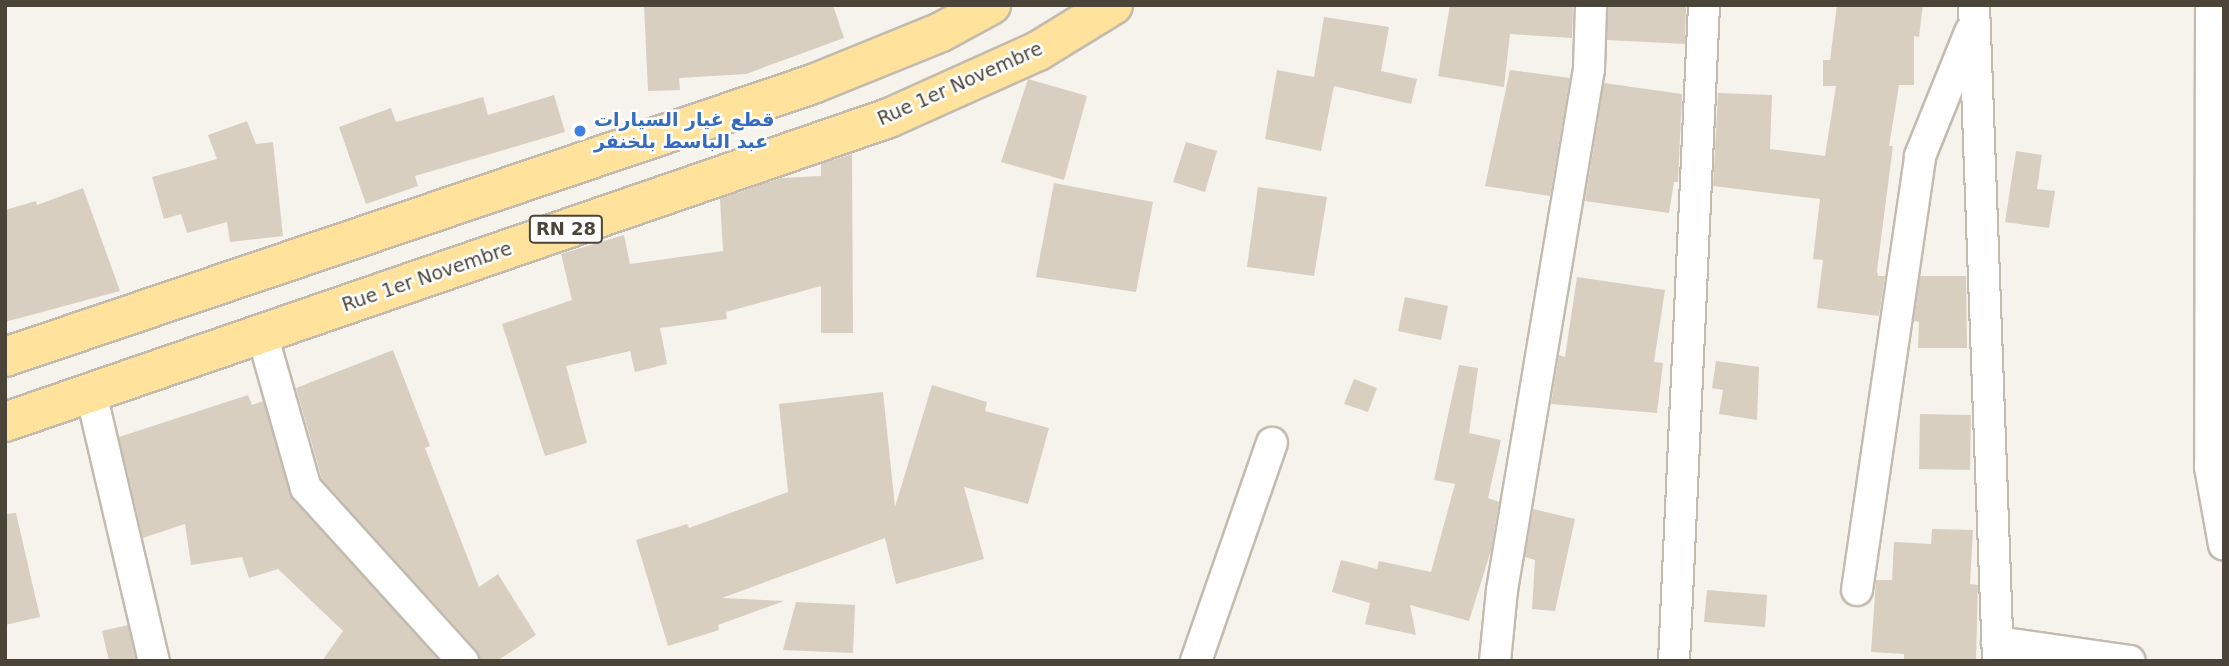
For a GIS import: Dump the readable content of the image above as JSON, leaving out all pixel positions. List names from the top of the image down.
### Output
{
  "streets": {
    "main road": ["Rue 1er Novembre", "RN 28"]
  },
  "places": ["قطع غيار السيارات عبد الباسط بلخنفر"]
}
